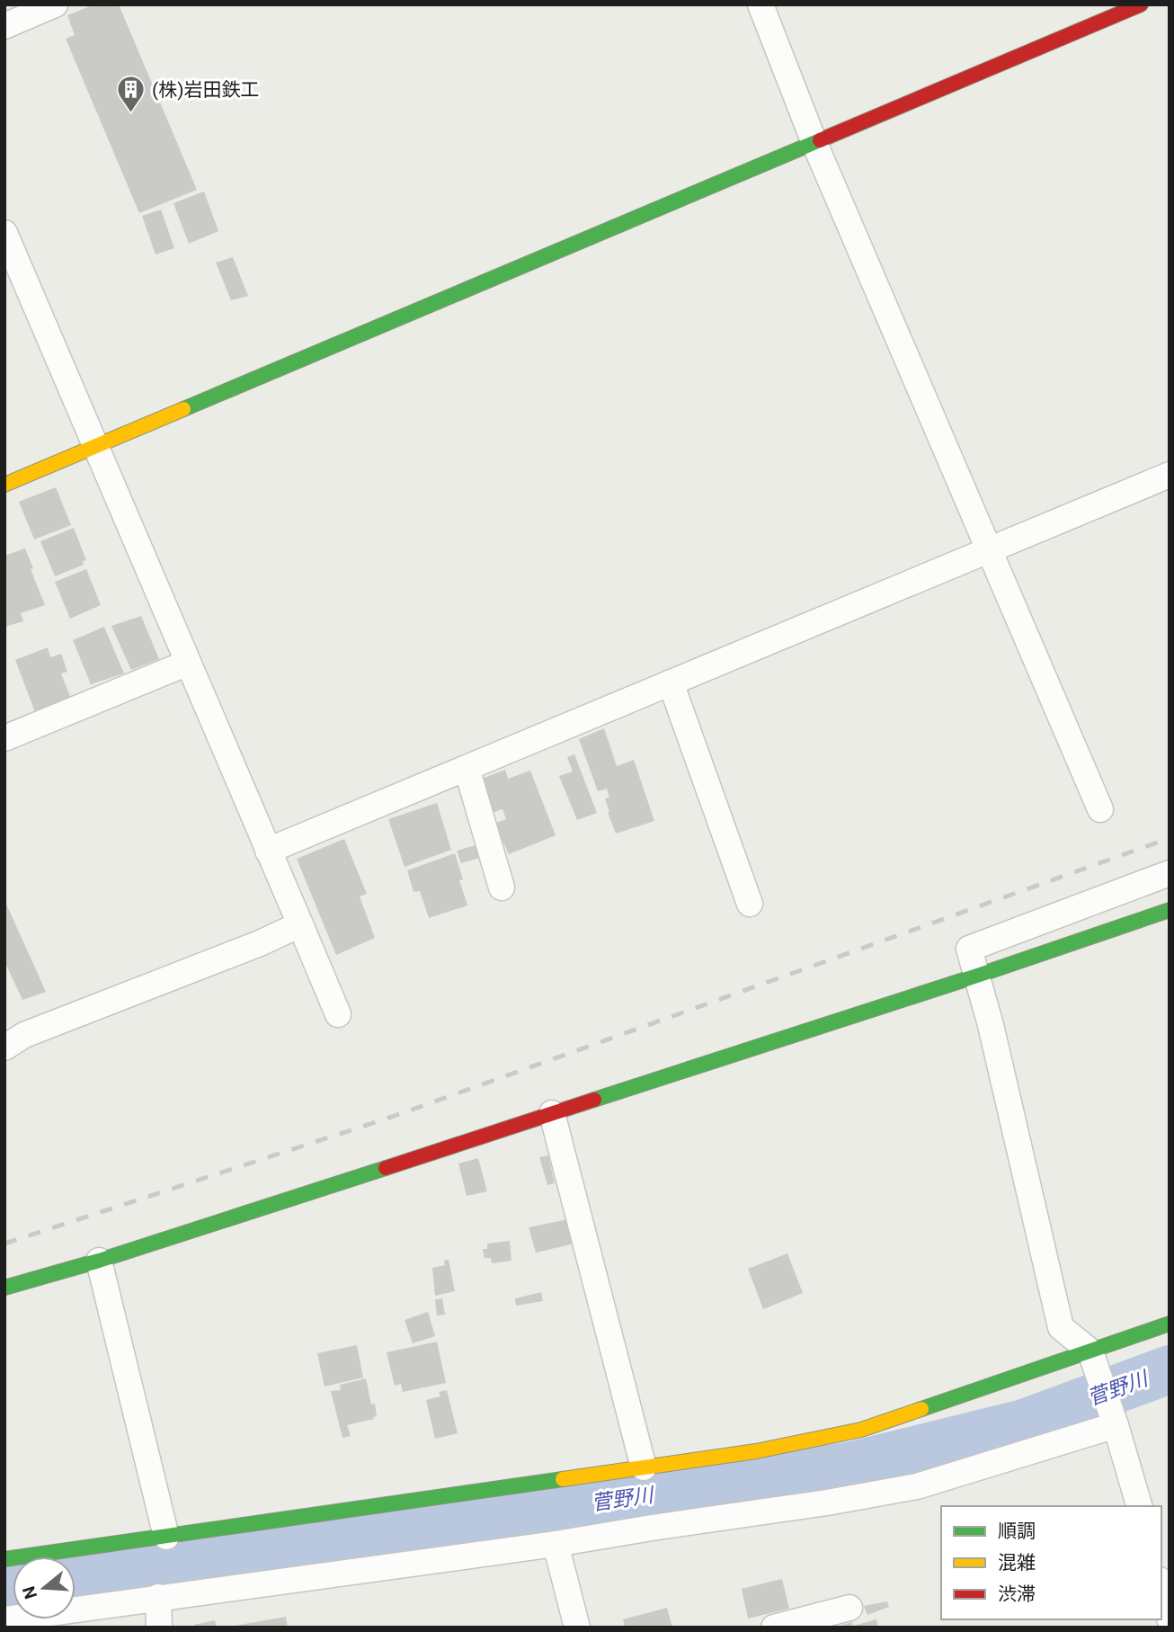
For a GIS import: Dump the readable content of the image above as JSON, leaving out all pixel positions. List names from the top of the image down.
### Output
{
  "water": ["菅野川"],
  "places": {
    "building": ["(株)岩田鉄工"]
  },
  "legend": ["順調", "混雑", "渋滞"],
  "north": "left"
}
